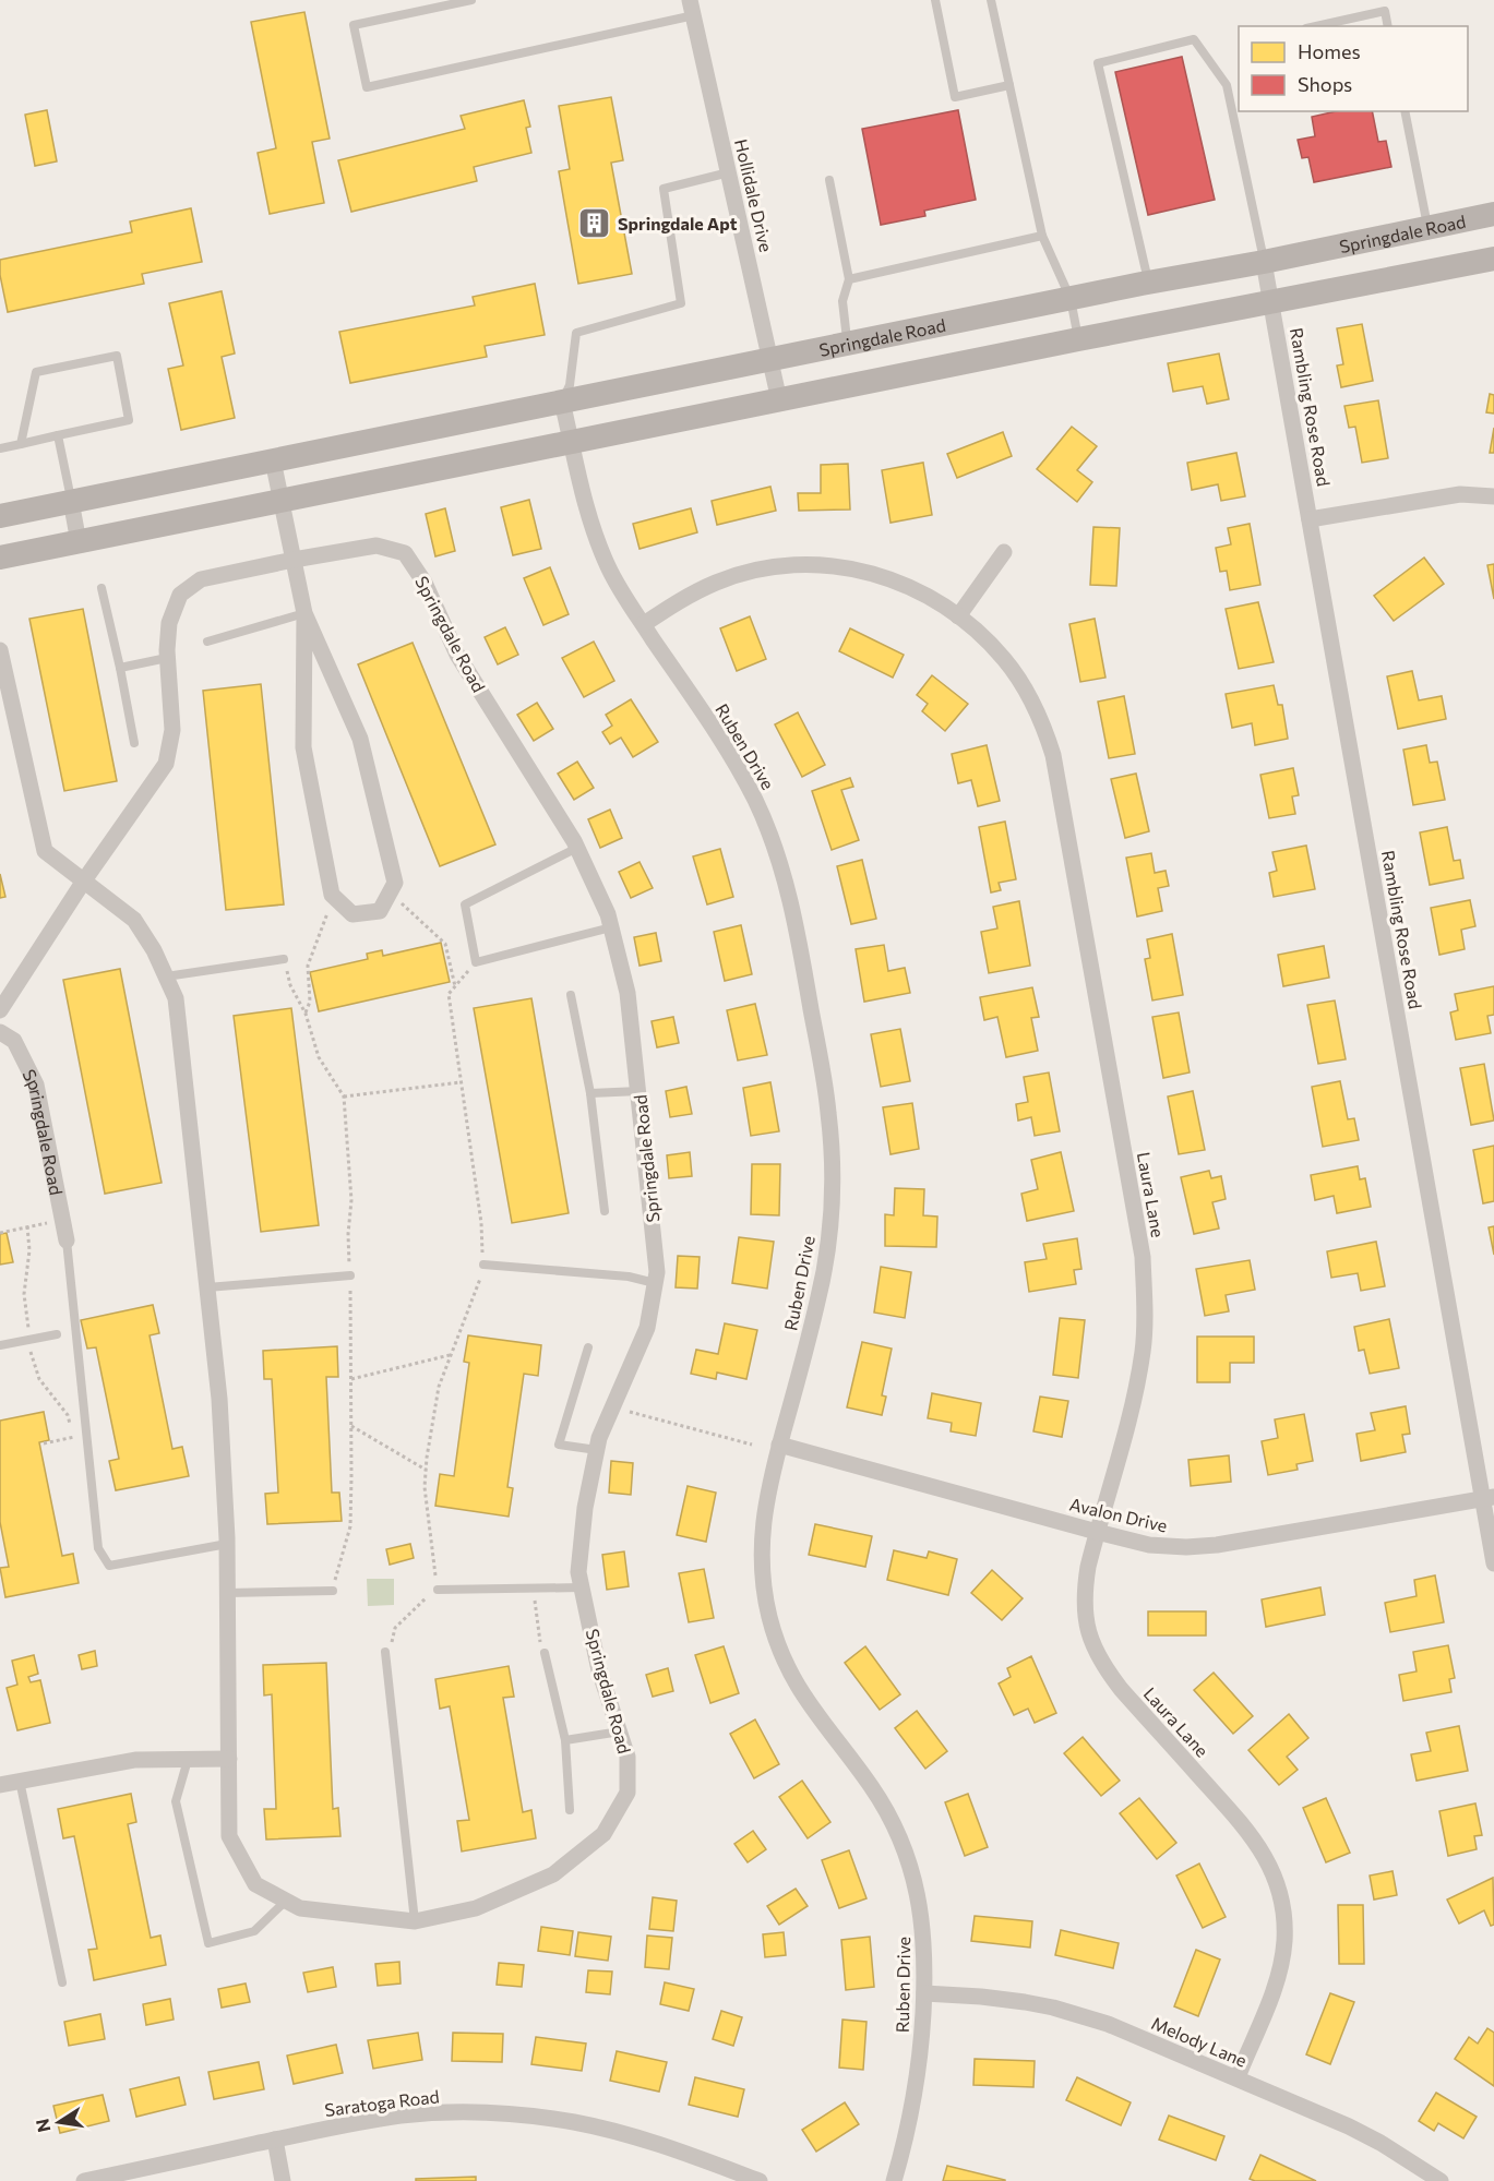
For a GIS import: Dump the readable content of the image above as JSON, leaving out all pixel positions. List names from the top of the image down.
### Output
{
  "streets": {
    "street": [
      "Hollidale Drive",
      "Springdale Road",
      "Rambling Rose Road",
      "Ruben Drive",
      "Laura Lane",
      "Avalon Drive",
      "Melody Lane",
      "Saratoga Road"
    ]
  },
  "crossings": [
    ["Hollidale Drive", "Springdale Road"],
    ["Springdale Road", "Rambling Rose Road"],
    ["Springdale Road", "Ruben Drive"],
    ["Rambling Rose Road", "Avalon Drive"],
    ["Ruben Drive", "Laura Lane"],
    ["Ruben Drive", "Avalon Drive"],
    ["Ruben Drive", "Melody Lane"],
    ["Laura Lane", "Avalon Drive"],
    ["Laura Lane", "Melody Lane"]
  ],
  "places": {
    "building": ["Springdale Apt"]
  },
  "legend": ["Homes", "Shops"],
  "north": "left"
}
